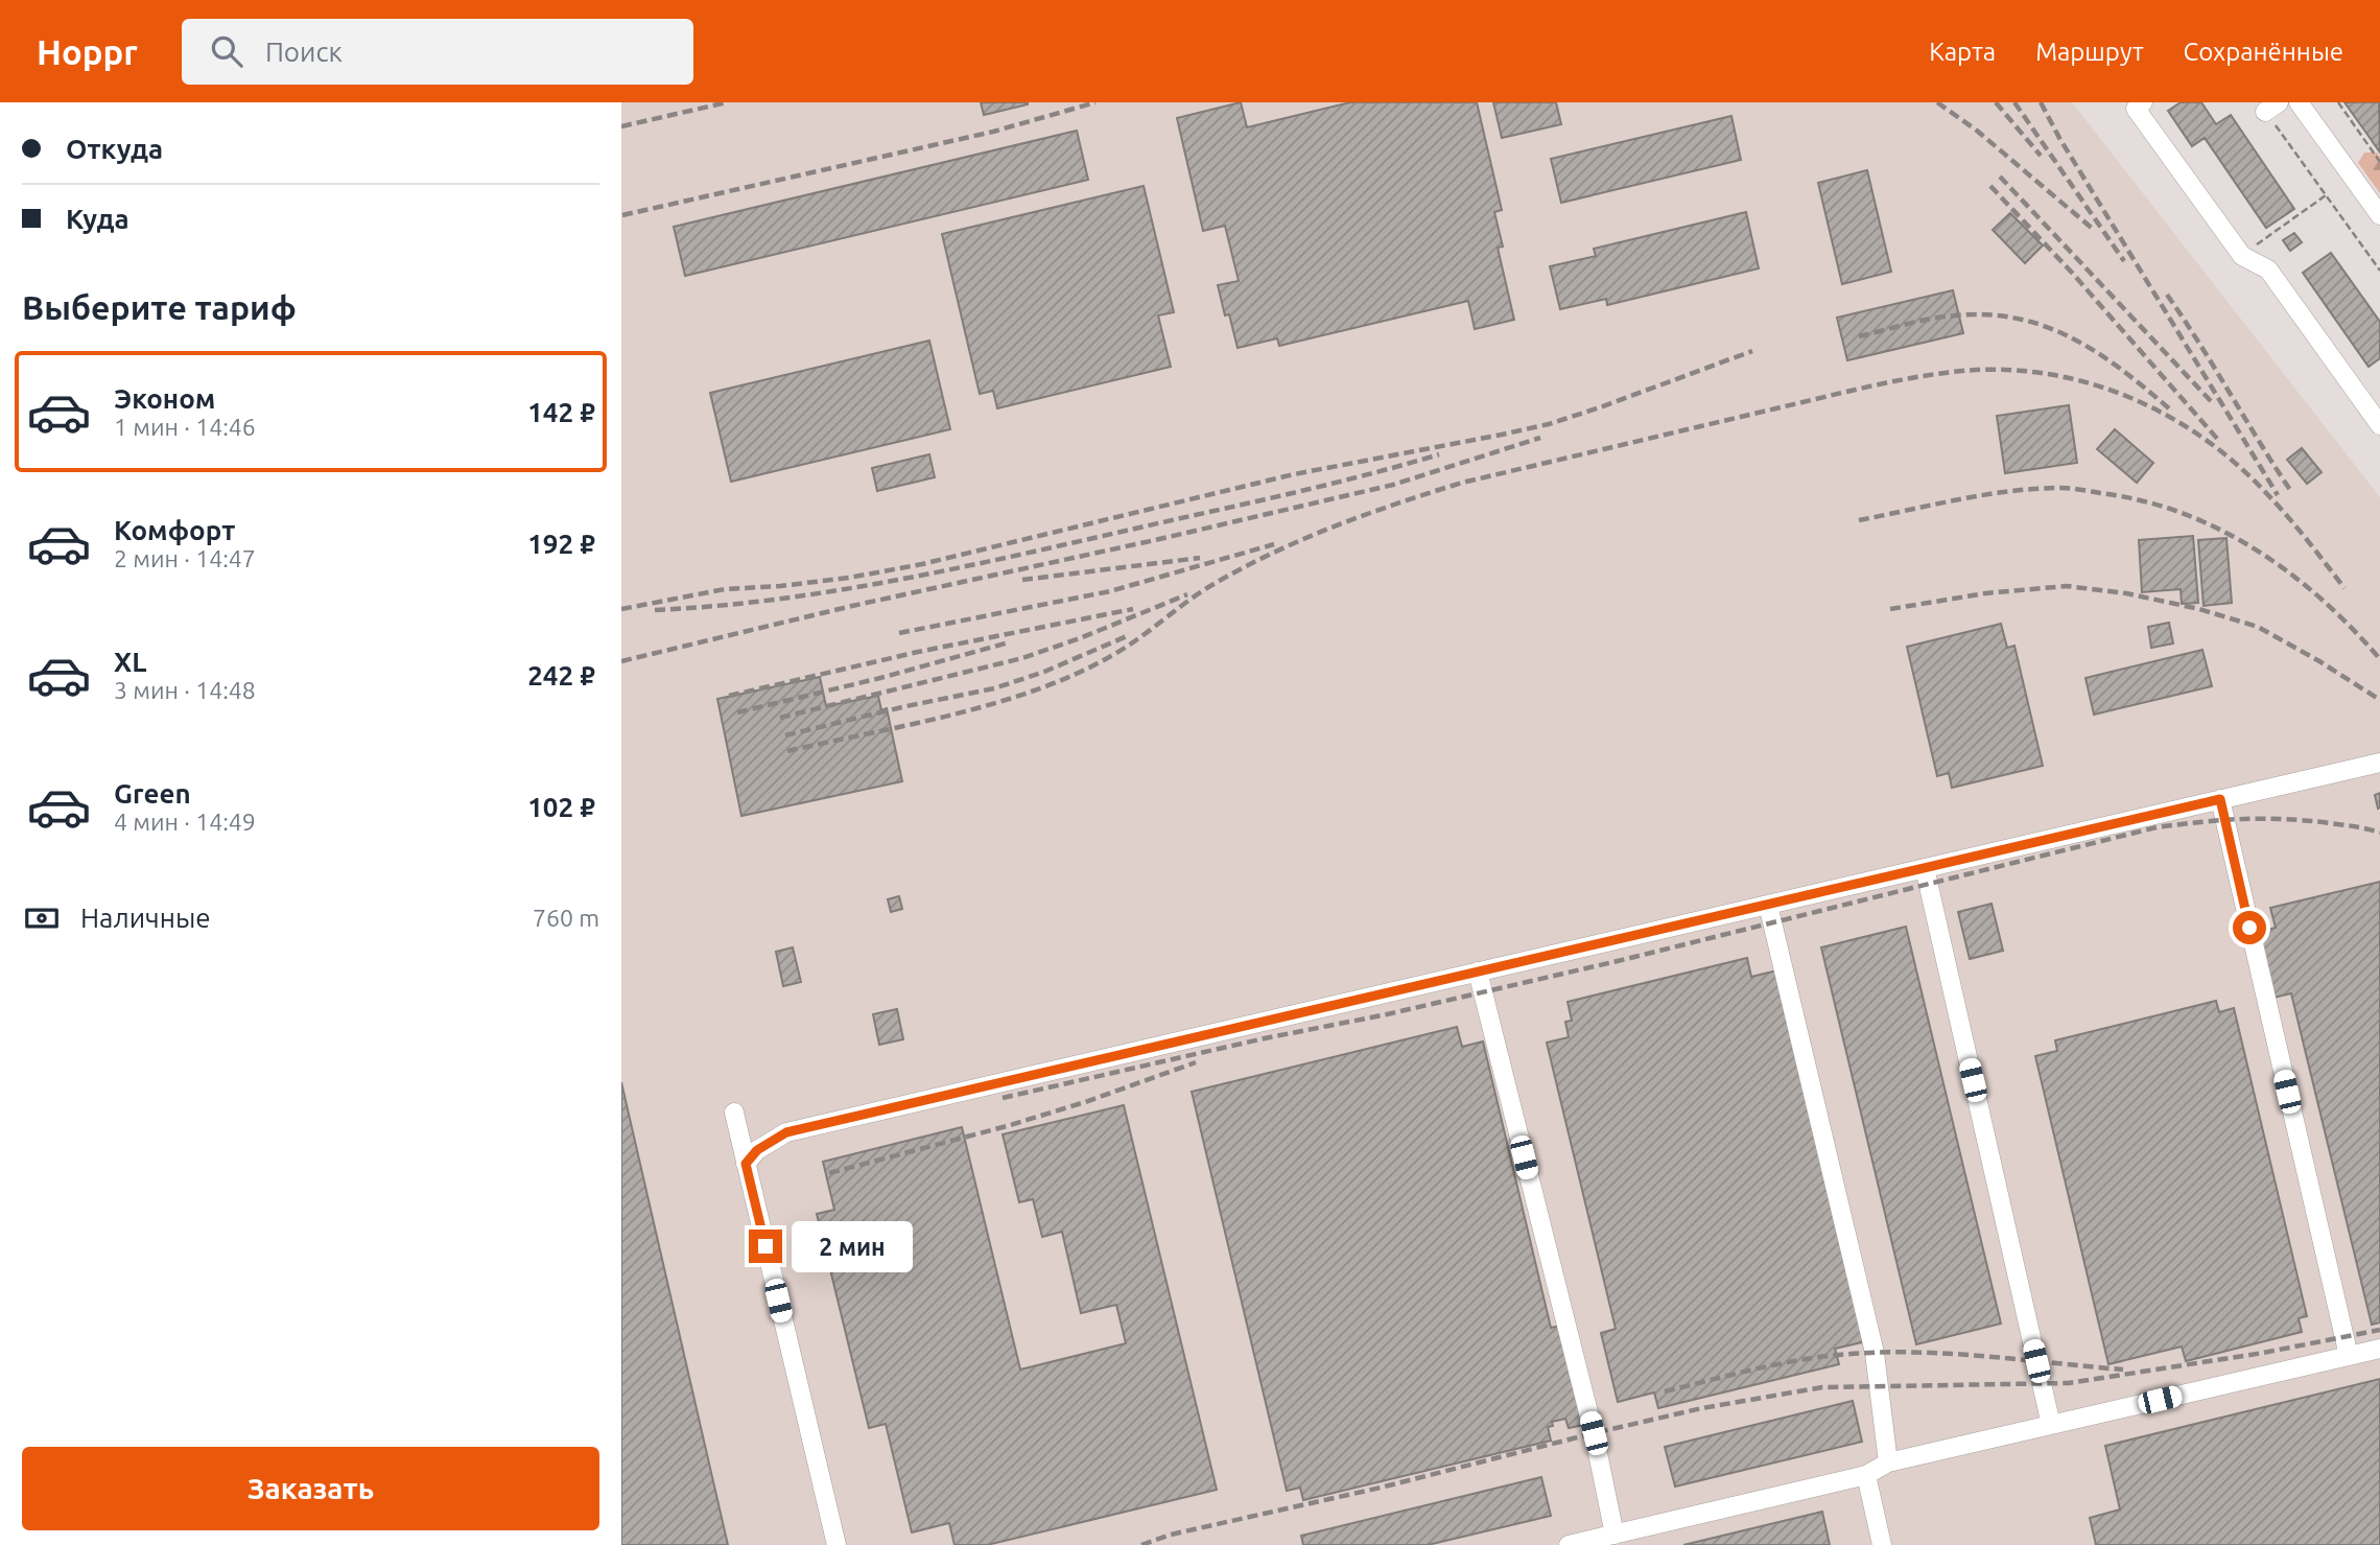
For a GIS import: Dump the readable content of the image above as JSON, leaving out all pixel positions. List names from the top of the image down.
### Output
{
  "page": {
    "header": "Hoppr",
    "search": "Поиск",
    "nav": ["Карта", "Маршрут", "Сохранённые"],
    "banner": ["Откуда", "Куда"],
    "heading": "Выберите тариф",
    "list": [
      {
        "name": "Эконом",
        "note": "1 мин · 14:46",
        "value": "142 ₽"
      },
      {
        "name": "Комфорт",
        "note": "2 мин · 14:47",
        "value": "192 ₽"
      },
      {
        "name": "XL",
        "note": "3 мин · 14:48",
        "value": "242 ₽"
      },
      {
        "name": "Green",
        "note": "4 мин · 14:49",
        "value": "102 ₽"
      }
    ],
    "pay": ["Наличные", "760 m"],
    "bubble": "2 мин",
    "buttons": "Заказать"
  }
}
